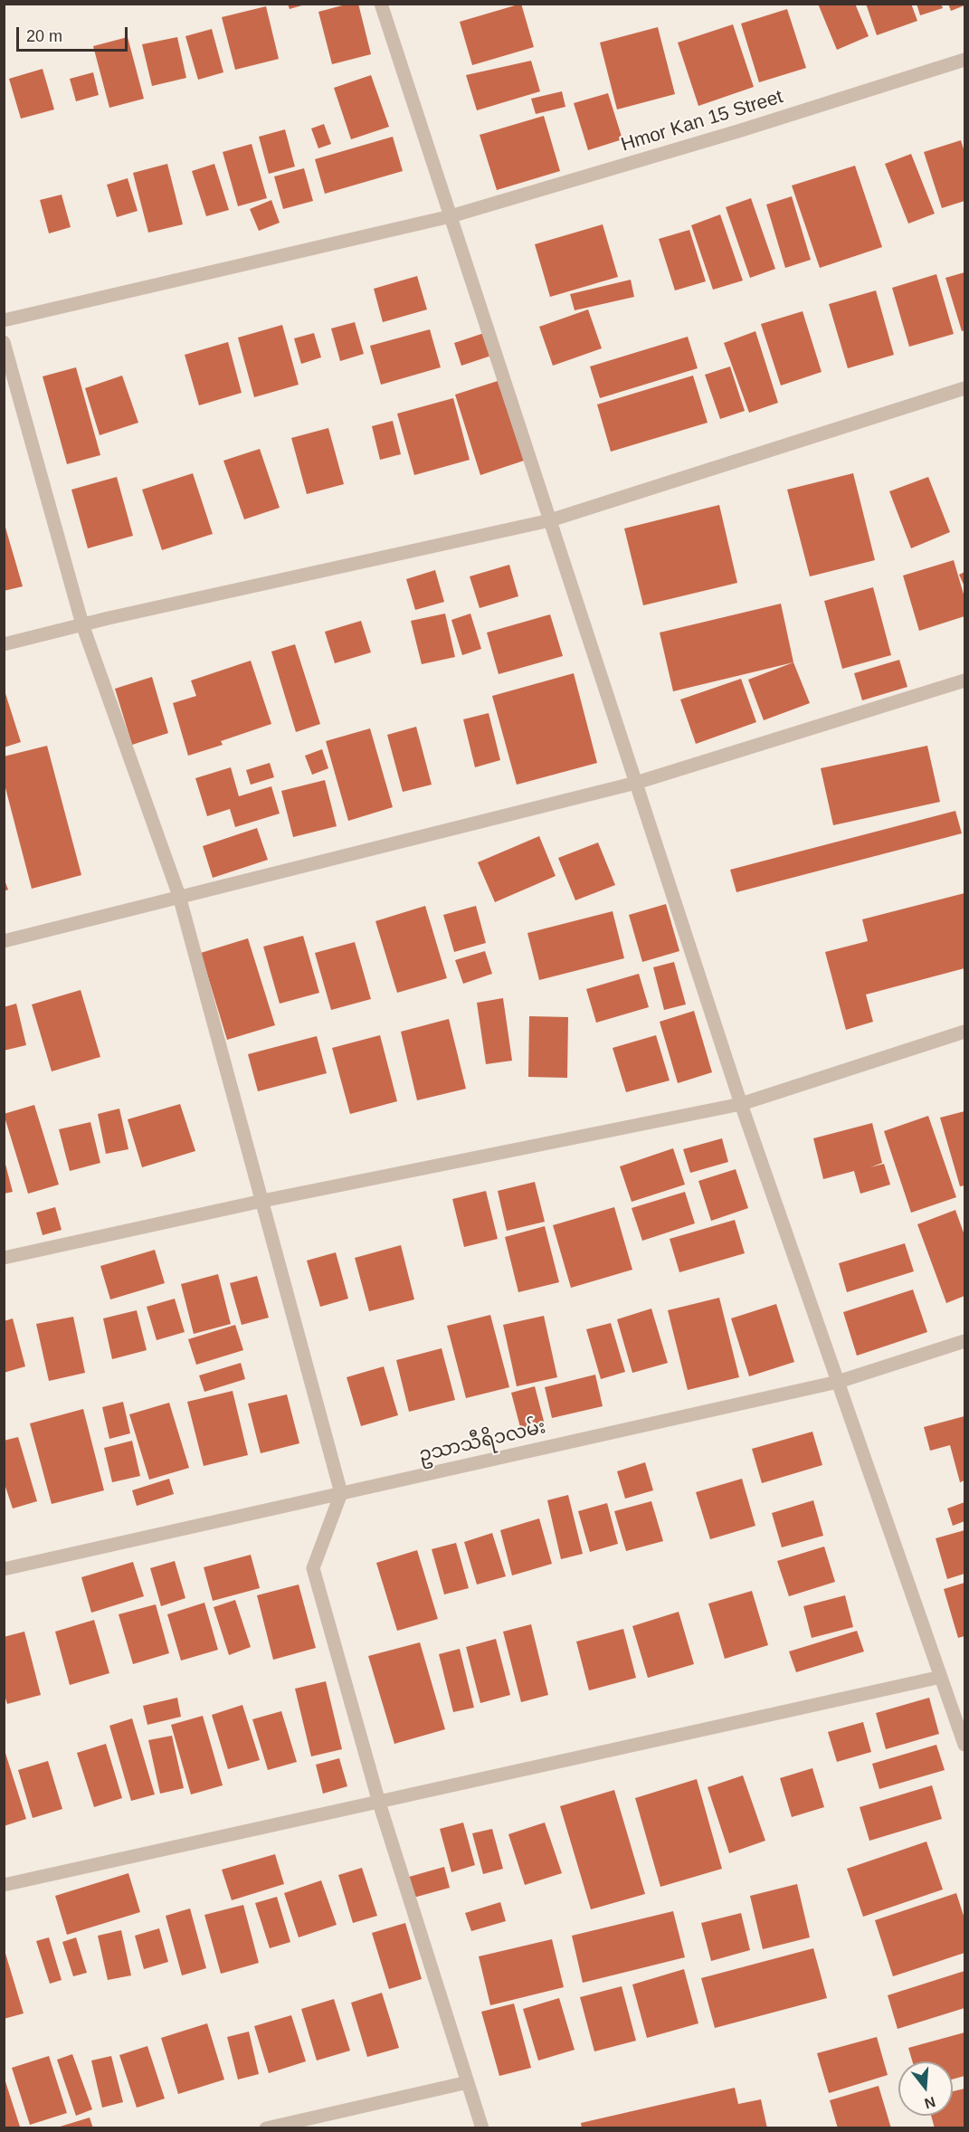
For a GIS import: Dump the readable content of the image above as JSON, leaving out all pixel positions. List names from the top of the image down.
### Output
{
  "streets": {
    "street": ["Hmor Kan 15 Street", "ဥသာသီရိ၁လမ်း"]
  },
  "scale_bar": "20 m",
  "north": "bottom"
}
